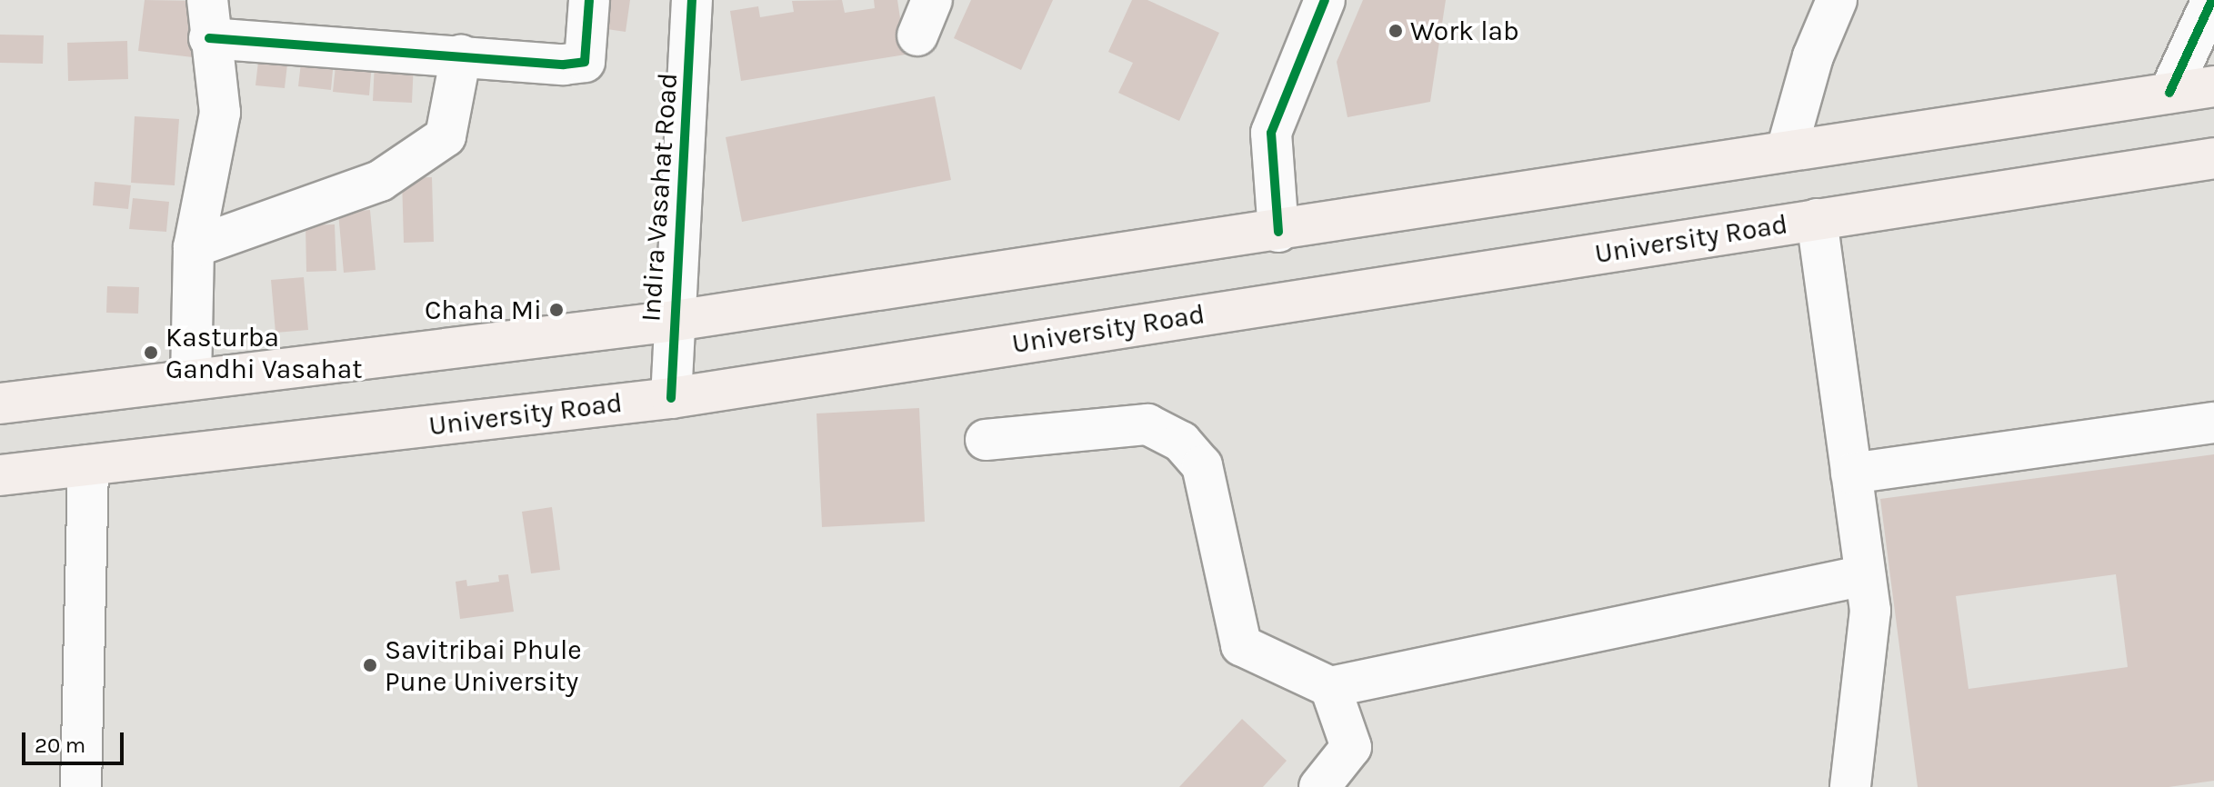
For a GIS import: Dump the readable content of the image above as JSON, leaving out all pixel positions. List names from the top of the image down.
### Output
{
  "streets": {
    "main road": ["University Road"],
    "street": ["Indira Vasahat Road"]
  },
  "crossings": [
    ["Indira Vasahat Road", "University Road"]
  ],
  "places": [
    "Work lab",
    "Chaha Mi",
    "Kasturba Gandhi Vasahat",
    "Savitribai Phule Pune University"
  ],
  "scale_bar": "20 m"
}
